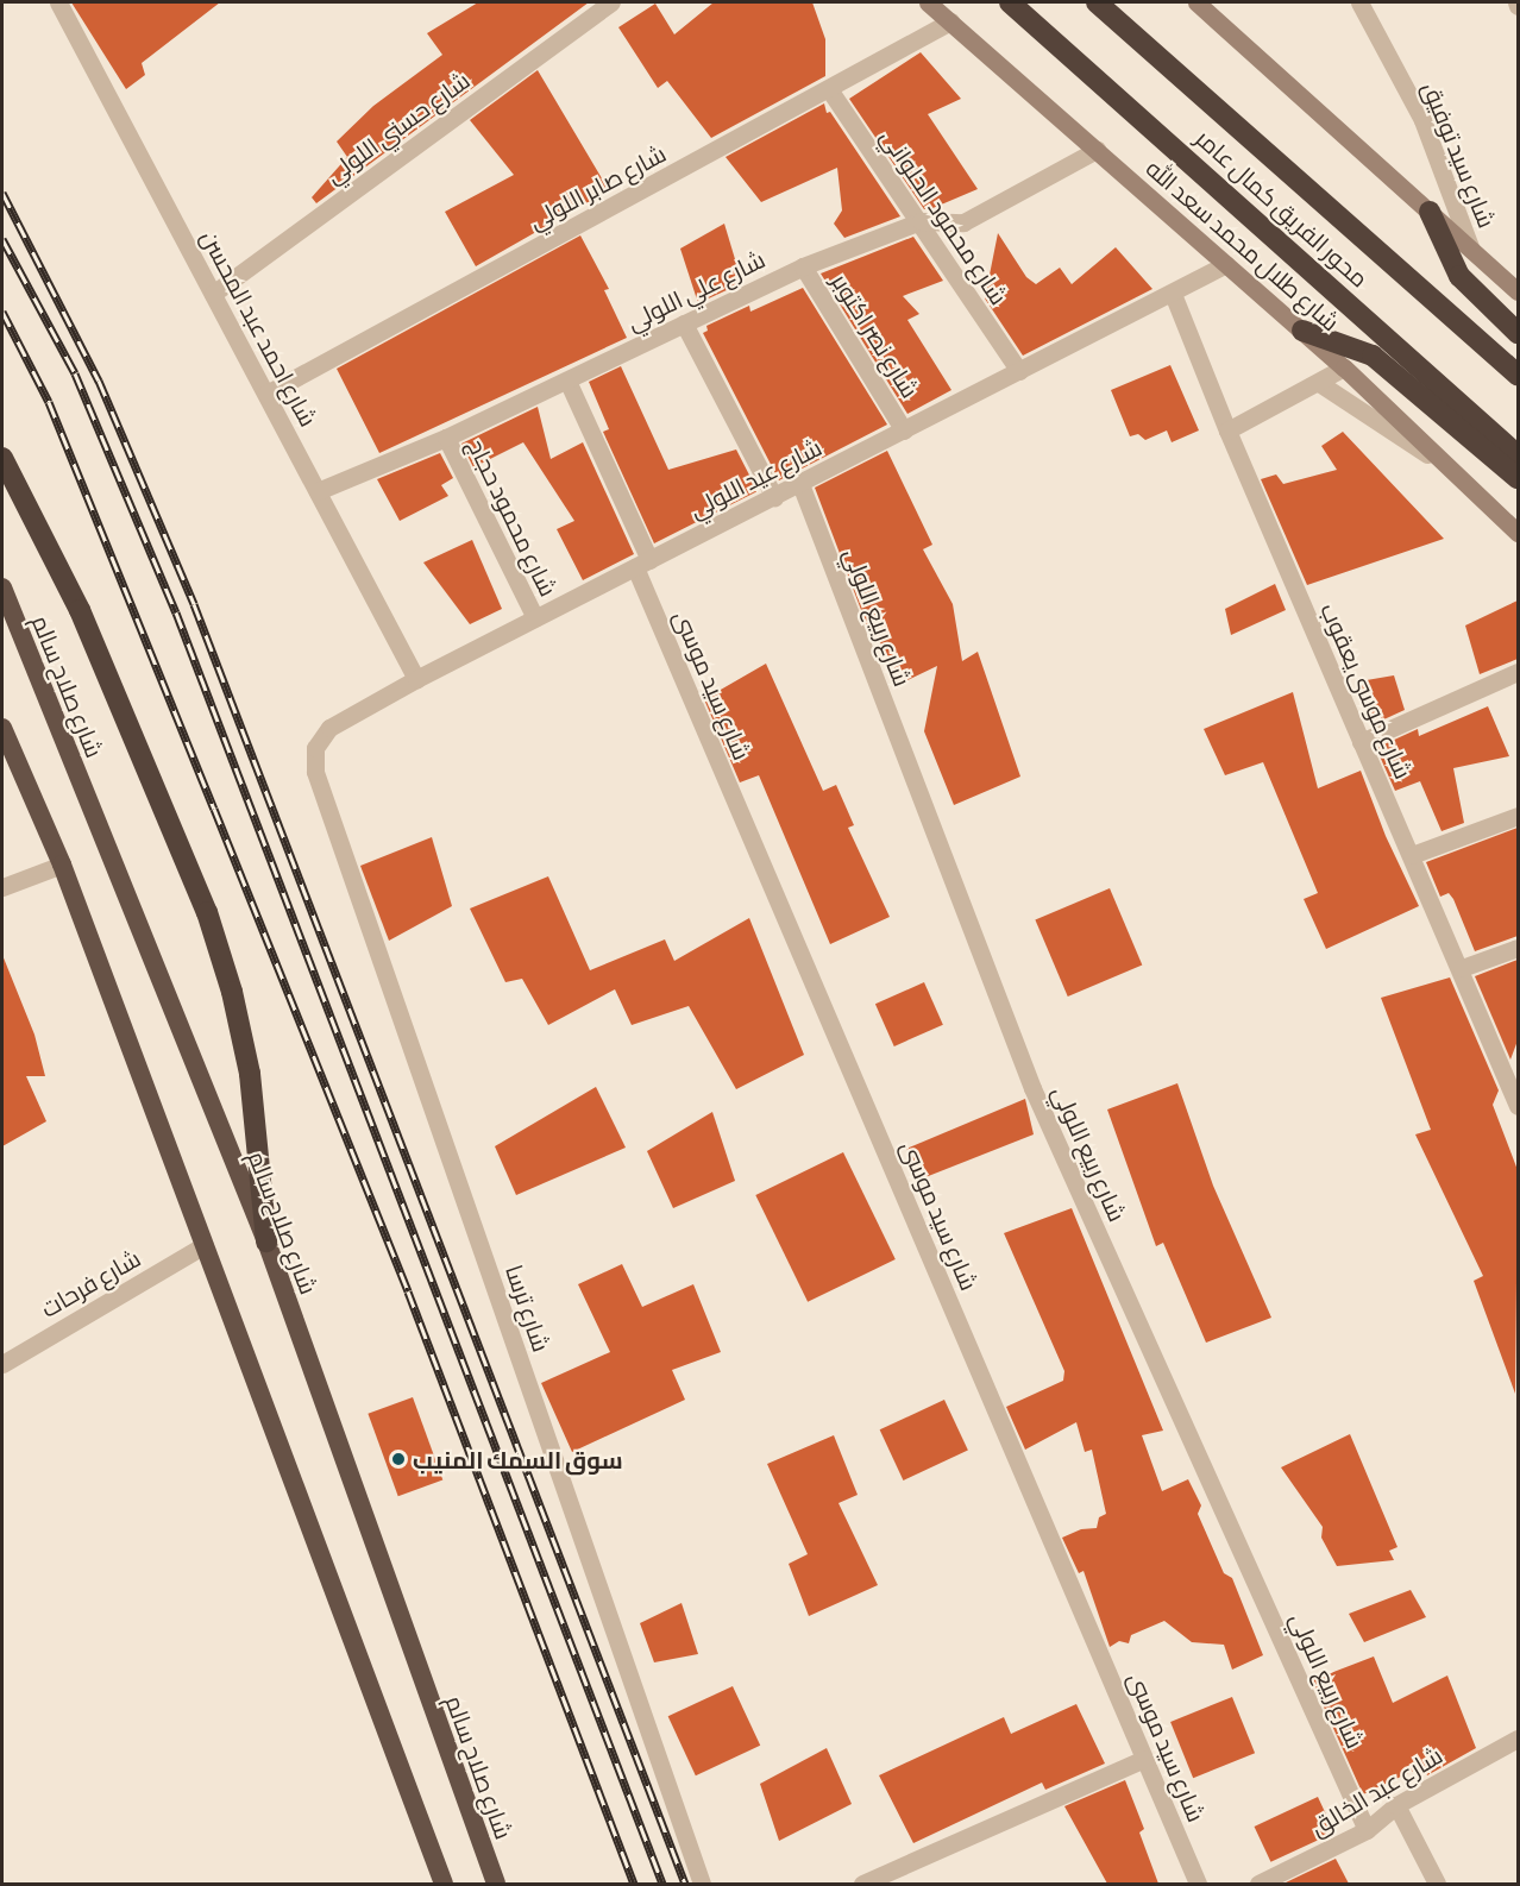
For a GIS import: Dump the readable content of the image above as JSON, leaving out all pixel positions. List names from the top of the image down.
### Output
{
  "streets": {
    "highway": ["محور الفريق كمال عامر", "شارع صلاح سالم"],
    "main road": ["شارع طلال محمد سعد الله"],
    "street": [
      "شارع حسني اللولي",
      "شارع سيد توفيق",
      "شارع صابر اللولي",
      "شارع محمود الحلواني",
      "شارع علي اللولي",
      "شارع احمد عبد المحسن",
      "شارع نصر اكتوبر",
      "شارع عيد اللولي",
      "شارع محمود حجاج",
      "شارع ربيع اللولي",
      "شارع سيد موسى",
      "شارع موسى يعقوب",
      "شارع فرحات",
      "شارع ترسا",
      "شارع عبد الخالق"
    ]
  },
  "crossings": [
    ["شارع حسني اللولي", "شارع احمد عبد المحسن"],
    ["شارع صابر اللولي", "شارع محمود الحلواني"],
    ["شارع صابر اللولي", "شارع طلال محمد سعد الله"],
    ["شارع صابر اللولي", "شارع احمد عبد المحسن"],
    ["شارع محمود الحلواني", "شارع علي اللولي"],
    ["شارع محمود الحلواني", "شارع عيد اللولي"],
    ["شارع طلال محمد سعد الله", "شارع علي اللولي"],
    ["شارع طلال محمد سعد الله", "شارع عيد اللولي"],
    ["شارع علي اللولي", "شارع احمد عبد المحسن"],
    ["شارع علي اللولي", "شارع نصر اكتوبر"],
    ["شارع علي اللولي", "شارع محمود حجاج"],
    ["شارع علي اللولي", "شارع سيد موسى"],
    ["شارع احمد عبد المحسن", "شارع عيد اللولي"],
    ["شارع نصر اكتوبر", "شارع عيد اللولي"],
    ["شارع عيد اللولي", "شارع محمود حجاج"],
    ["شارع عيد اللولي", "شارع ربيع اللولي"],
    ["شارع عيد اللولي", "شارع سيد موسى"],
    ["شارع عيد اللولي", "شارع موسى يعقوب"],
    ["شارع عيد اللولي", "شارع ترسا"],
    ["شارع ربيع اللولي", "شارع عبد الخالق"]
  ],
  "places": ["سوق السمك المنيب"]
}
